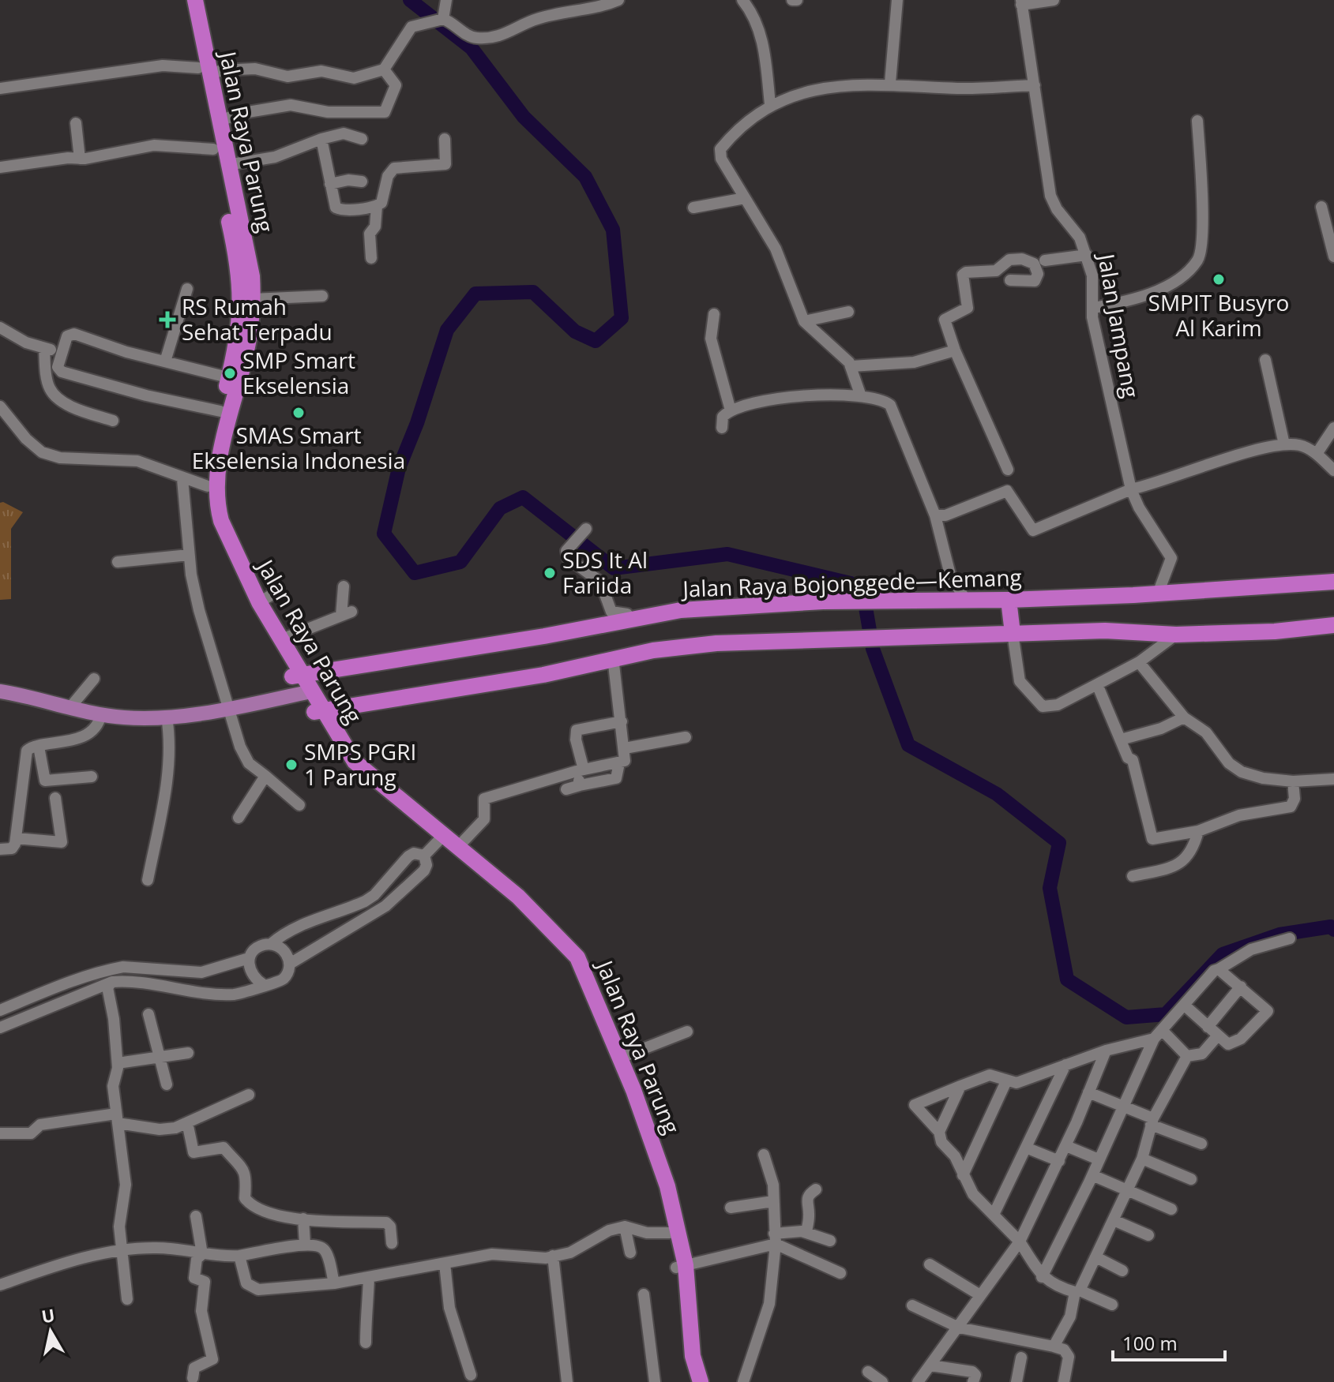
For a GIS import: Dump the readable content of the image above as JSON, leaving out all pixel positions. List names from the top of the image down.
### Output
{
  "streets": {
    "highway": ["Jalan Raya Parung", "Jalan Raya Bojonggede—Kemang"],
    "street": ["Jalan Jampang"]
  },
  "crossings": [
    ["Jalan Raya Parung", "Jalan Raya Bojonggede—Kemang"]
  ],
  "places": {
    "other": [
      "SMPIT Busyro Al Karim",
      "SMP Smart Ekselensia",
      "SMAS Smart Ekselensia Indonesia",
      "SDS It Al Fariida",
      "SMPS PGRI 1 Parung"
    ],
    "health": ["RS Rumah Sehat Terpadu"]
  },
  "scale_bar": "100 m",
  "north": "top"
}
